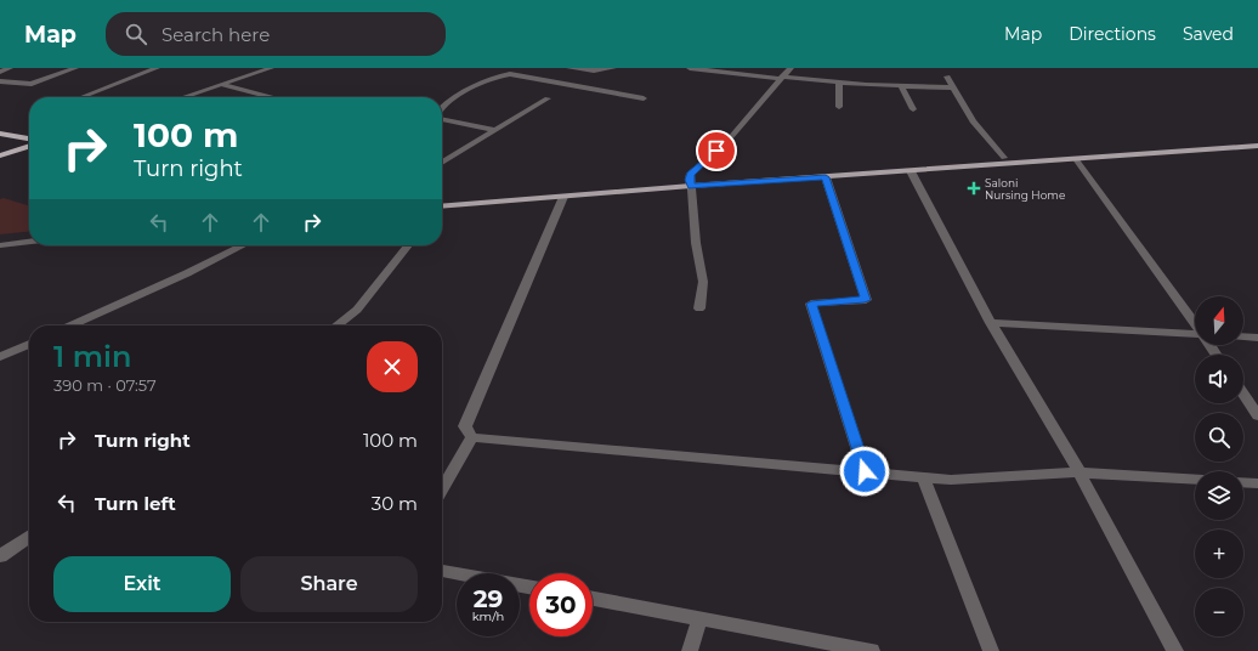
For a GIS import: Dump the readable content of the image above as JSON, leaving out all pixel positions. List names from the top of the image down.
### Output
{
  "places": {
    "health": ["Saloni Nursing Home"]
  },
  "north": "top",
  "page": {
    "header": "Map",
    "search": "Search here",
    "nav": ["Map", "Directions", "Saved"],
    "turn": ["100 m", "Turn right"],
    "map_buttons": ["+", "−"],
    "heading": ["1 min", "390 m · 07:57"],
    "list": [
      {
        "name": "Turn right",
        "value": "100 m"
      },
      {
        "name": "Turn left",
        "value": "30 m"
      }
    ],
    "buttons": ["Exit", "Share"],
    "speed": "29 km/h",
    "limit": "30"
  }
}
